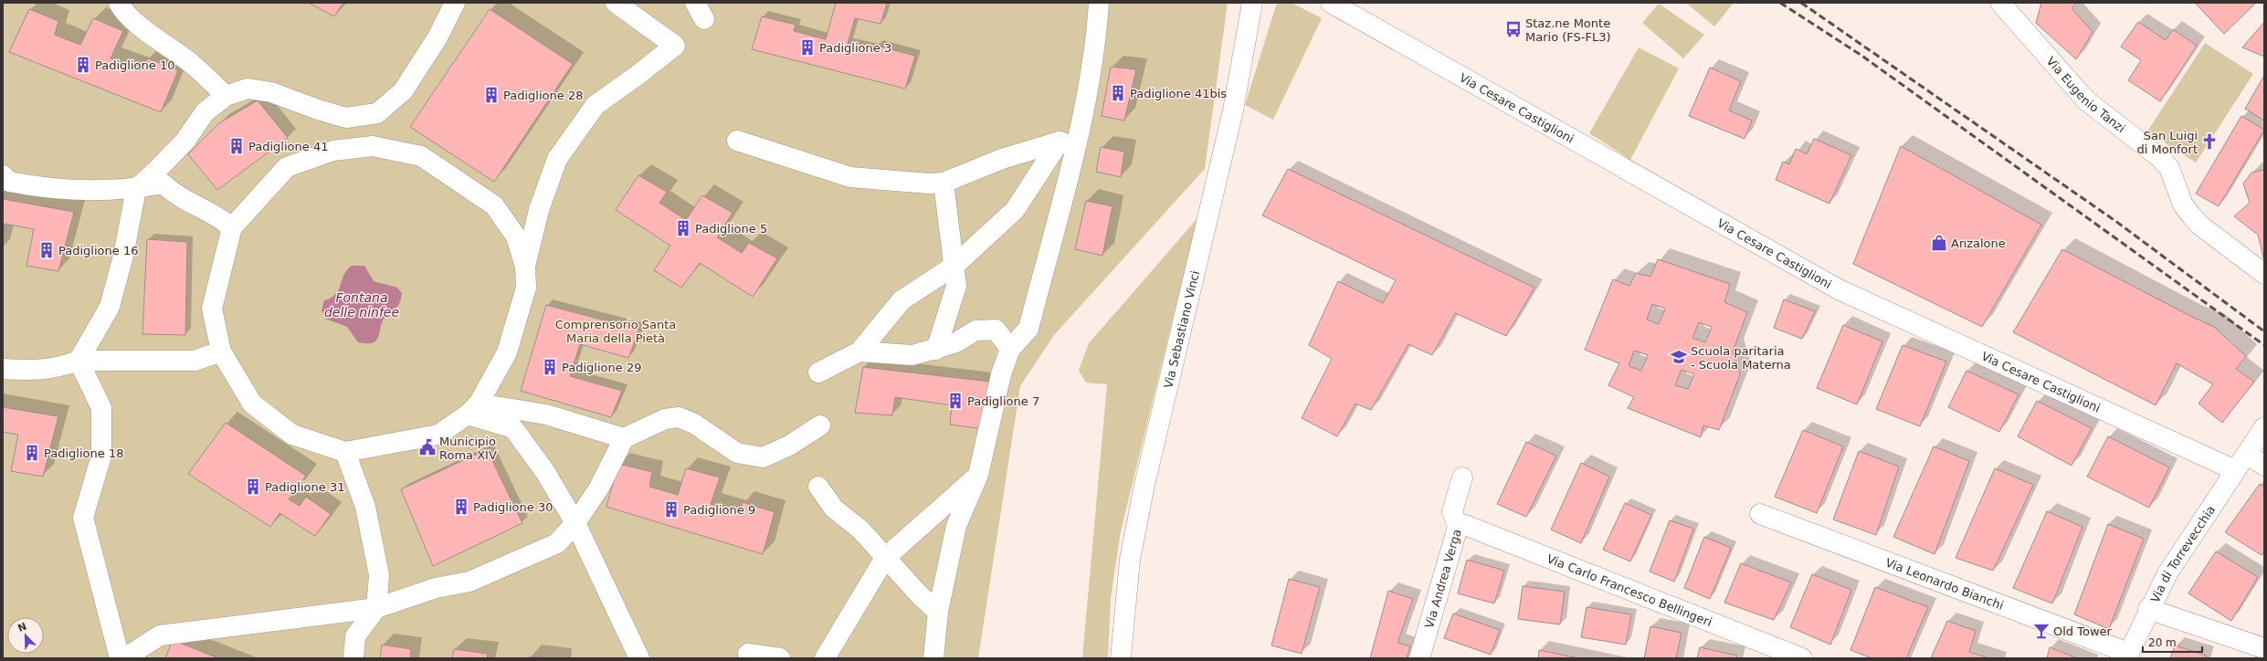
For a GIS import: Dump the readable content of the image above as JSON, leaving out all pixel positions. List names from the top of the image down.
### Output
{
  "streets": {
    "street": [
      "Via Eugenio Tanzi",
      "Via Cesare Castiglioni",
      "Via Sebastiano Vinci",
      "Via di Torrevecchia",
      "Via Andrea Verga",
      "Via Leonardo Bianchi",
      "Via Carlo Francesco Bellingeri"
    ]
  },
  "crossings": [
    ["Via Cesare Castiglioni", "Via di Torrevecchia"],
    ["Via di Torrevecchia", "Via Leonardo Bianchi"],
    ["Via Andrea Verga", "Via Carlo Francesco Bellingeri"]
  ],
  "water": ["Fontana delle ninfee"],
  "parks": ["Comprensorio Santa Maria della Pietà"],
  "places": {
    "bus stop": ["Staz.ne Monte Mario (FS-FL3)"],
    "building": [
      "Padiglione 3",
      "Padiglione 10",
      "Padiglione 41bis",
      "Padiglione 28",
      "Padiglione 41",
      "Padiglione 5",
      "Padiglione 16",
      "Padiglione 29",
      "Padiglione 7",
      "Padiglione 18",
      "Padiglione 31",
      "Padiglione 30",
      "Padiglione 9"
    ],
    "church": ["San Luigi di Monfort"],
    "shop": ["Anzalone"],
    "school or university": ["Scuola paritaria - Scuola Materna"],
    "public building": ["Municipio Roma XIV"],
    "bar": ["Old Tower"]
  },
  "scale_bar": "20 m",
  "north": "top left"
}
